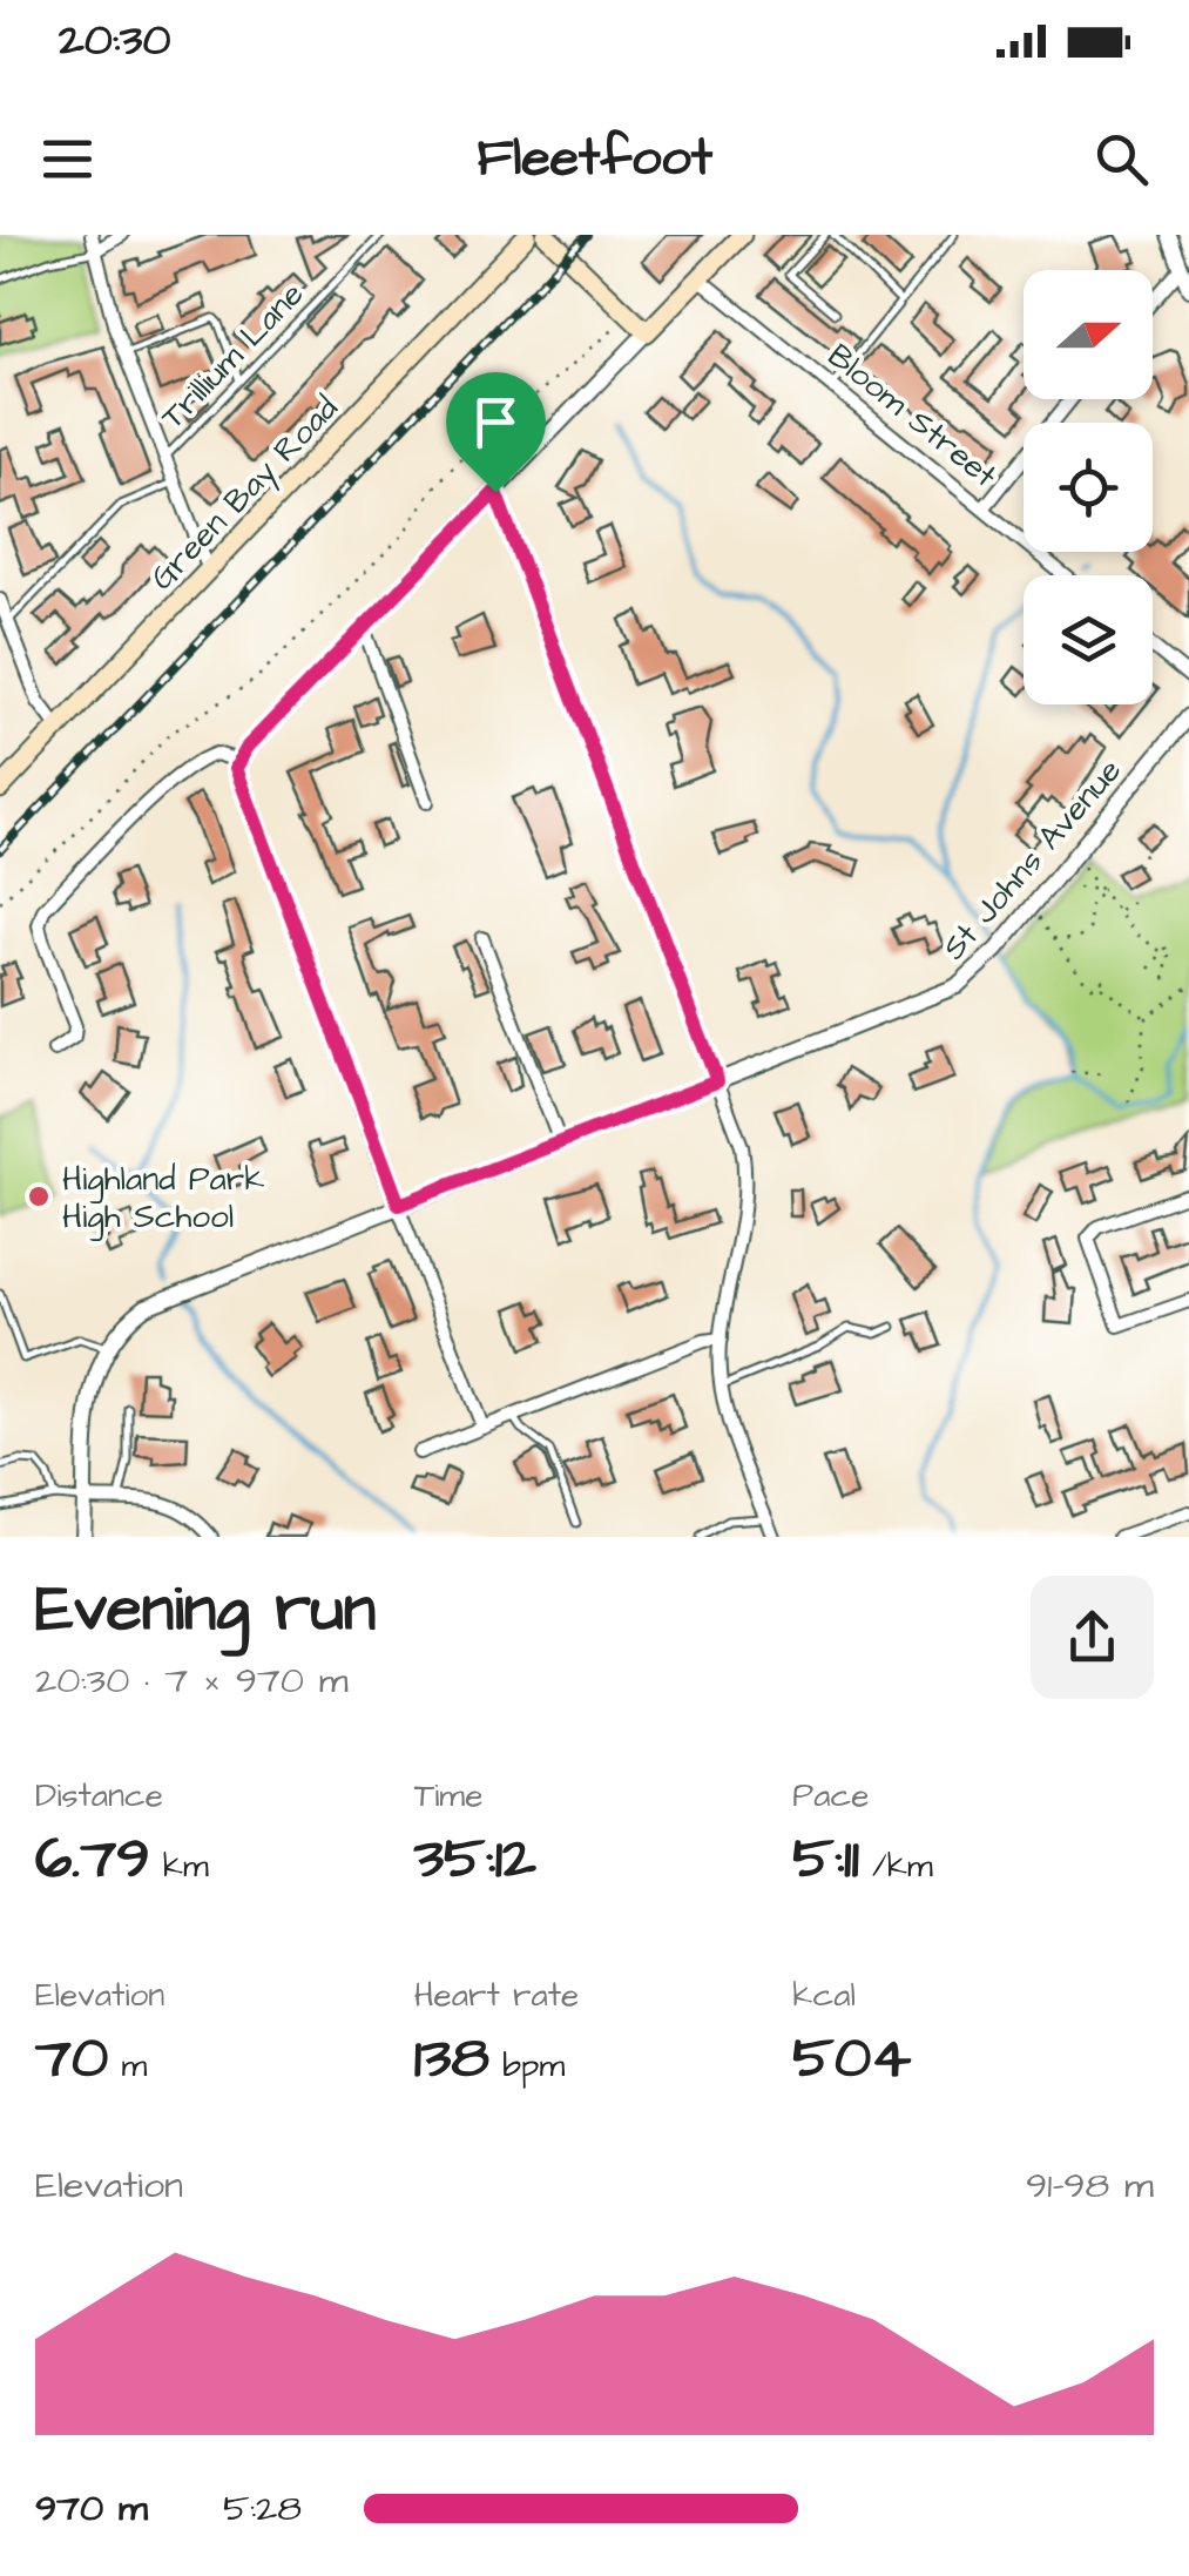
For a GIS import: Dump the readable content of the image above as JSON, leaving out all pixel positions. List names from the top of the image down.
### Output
{
  "streets": {
    "main road": ["Green Bay Road"],
    "street": ["Bloom Street", "St Johns Avenue"],
    "lane": ["Trillium Lane"]
  },
  "places": ["Highland Park High School"],
  "north": "right",
  "page": {
    "status": "20:30",
    "header": "Fleetfoot",
    "heading": ["Evening run", "20:30 · 7 × 970 m"],
    "stats": [
      ["Distance", "6.79 km"],
      ["Time", "35:12"],
      ["Pace", "5:11 /km"],
      ["Elevation", "70 m"],
      ["Heart rate", "138 bpm"],
      ["kcal", "504"]
    ],
    "chart": ["Elevation", "91–98 m"],
    "list": [
      {
        "name": "970 m",
        "note": "5:28"
      }
    ]
  }
}
